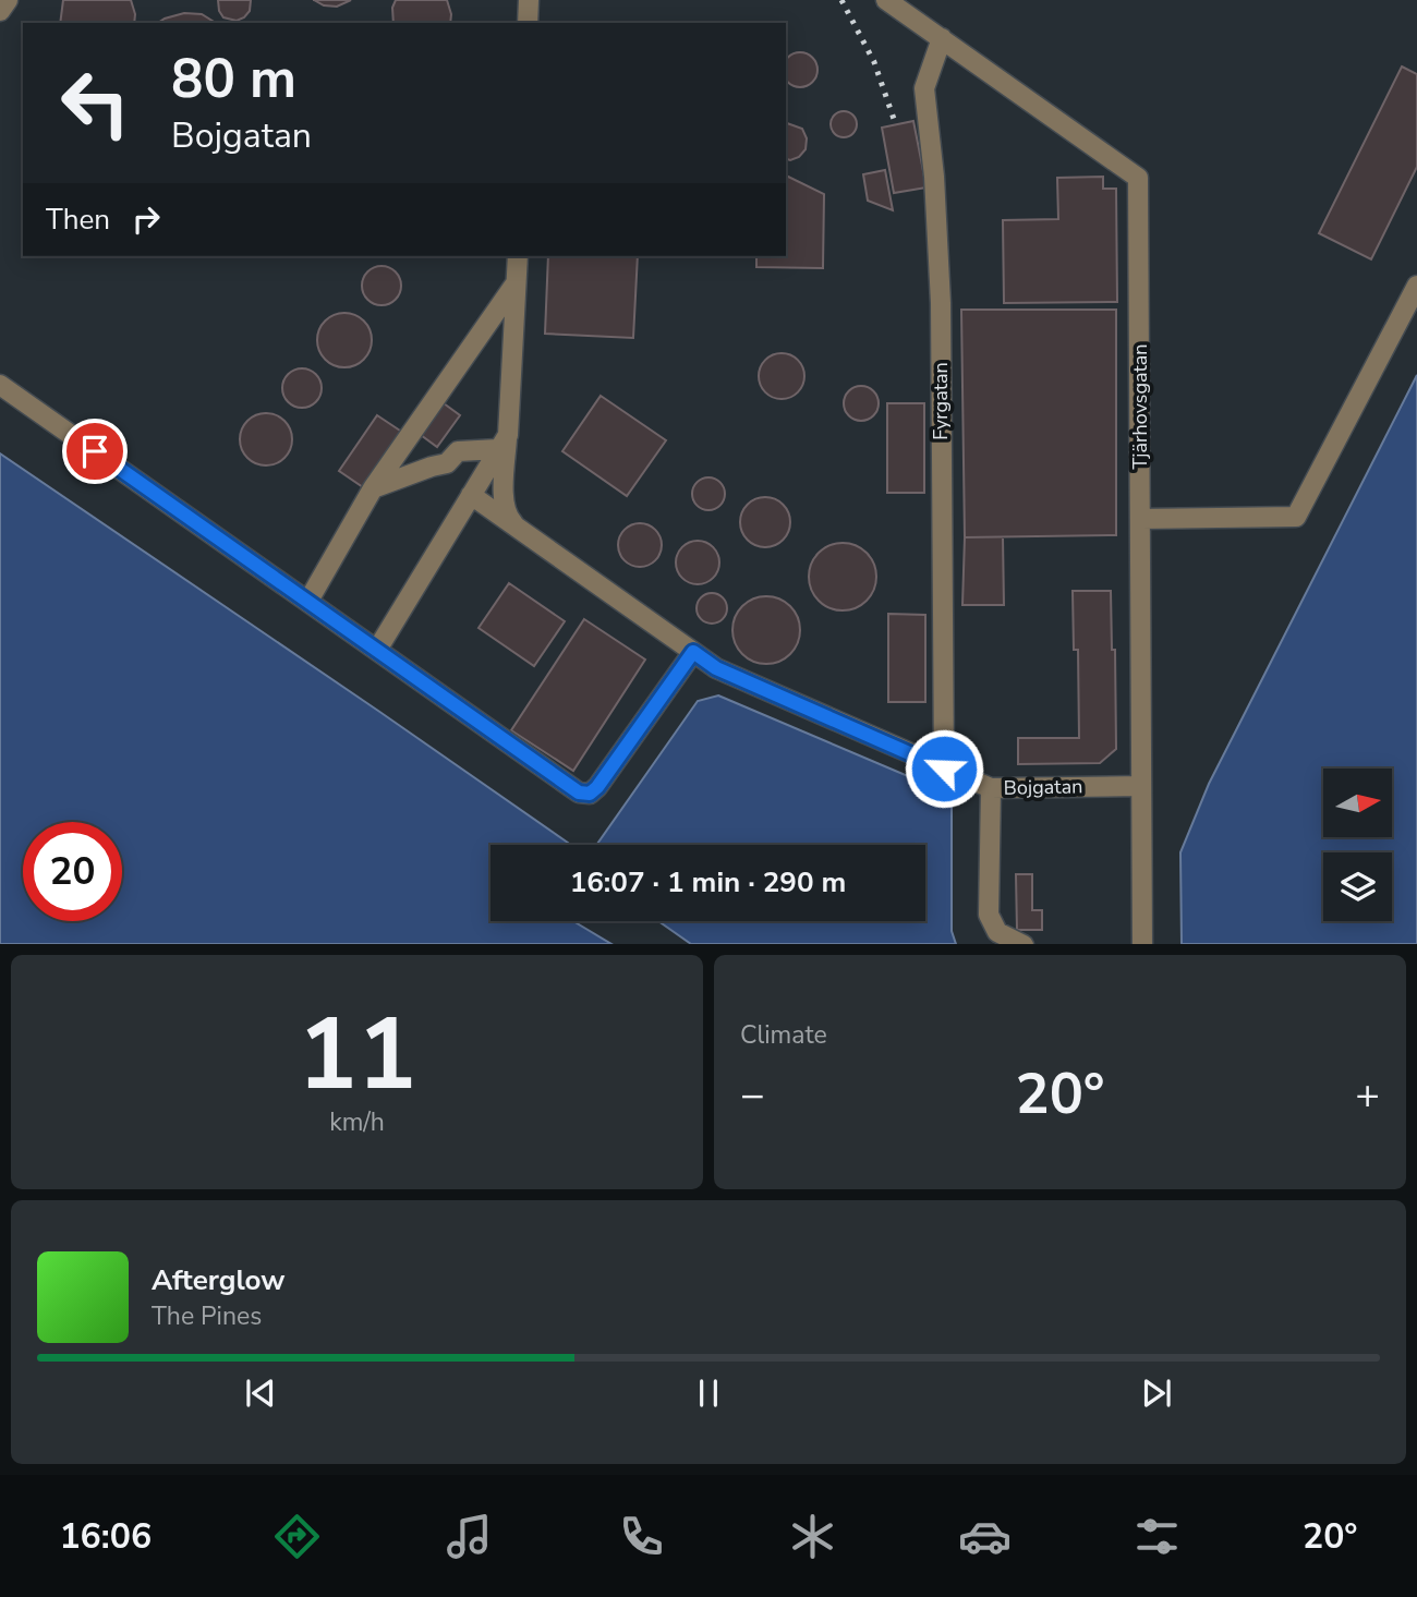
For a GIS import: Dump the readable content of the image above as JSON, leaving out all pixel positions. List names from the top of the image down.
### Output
{
  "streets": {
    "street": ["Fyrgatan", "Tjärhovsgatan", "Bojgatan"]
  },
  "crossings": [
    ["Fyrgatan", "Tjärhovsgatan"],
    ["Fyrgatan", "Bojgatan"],
    ["Tjärhovsgatan", "Bojgatan"]
  ],
  "north": "right",
  "page": {
    "turn": ["80 m", "Bojgatan"],
    "then": "Then",
    "limit": "20",
    "trip": "16:07 · 1 min · 290 m",
    "tile": [
      ["11", "km/h"],
      "Climate"
    ],
    "heat": ["−", "20°", "+"],
    "song": ["Afterglow", "The Pines"],
    "tabs": ["16:06", "20°"]
  }
}
